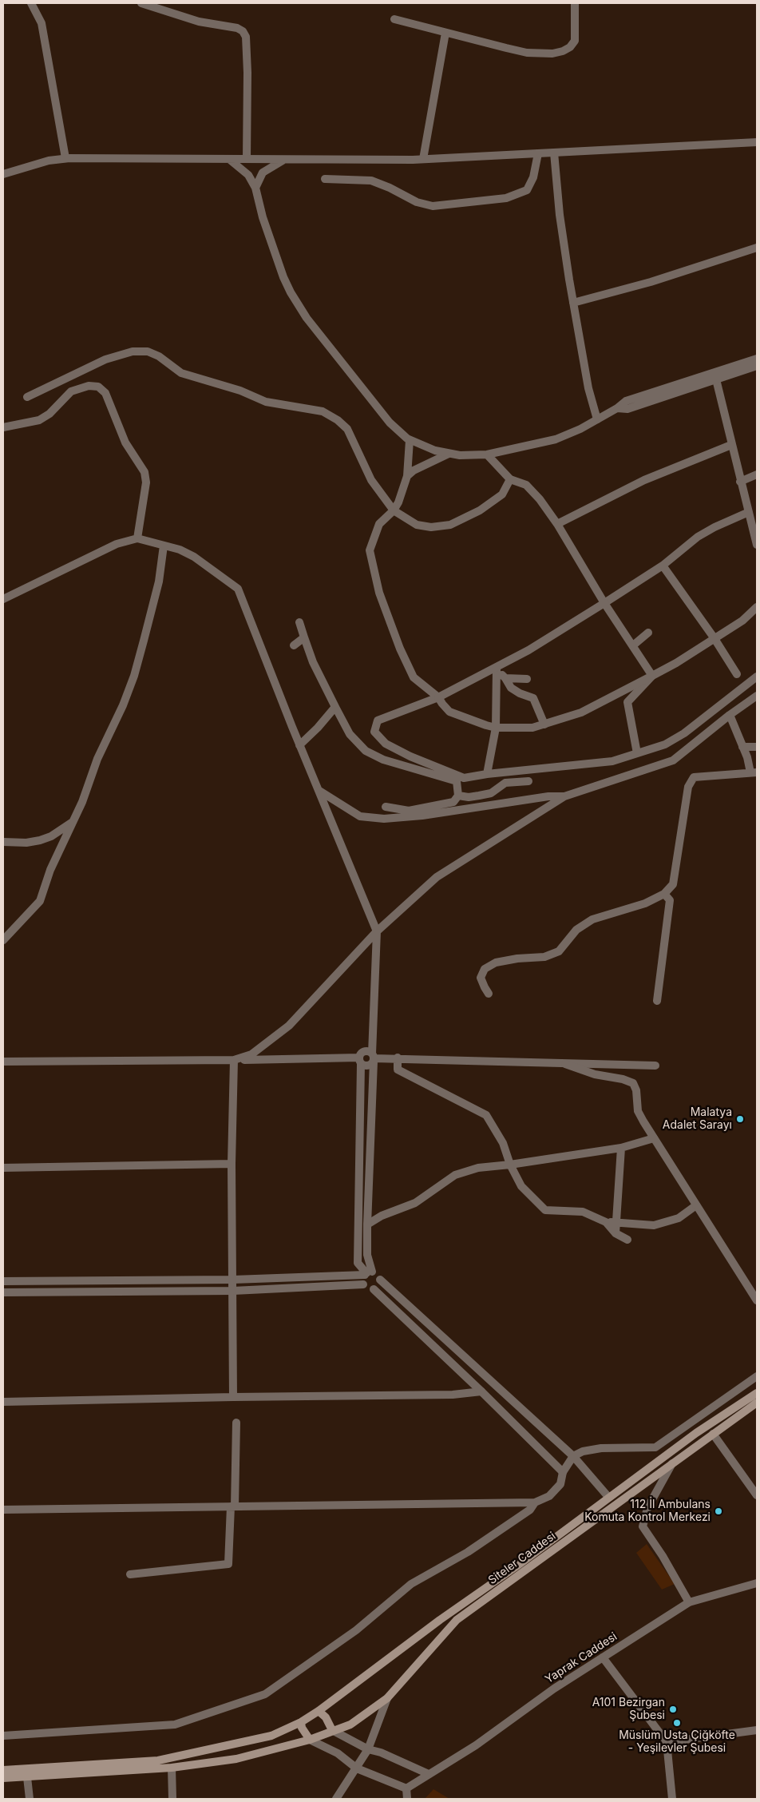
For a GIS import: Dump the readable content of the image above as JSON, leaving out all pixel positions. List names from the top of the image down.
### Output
{
  "streets": {
    "main road": ["Siteler Caddesi"],
    "street": ["Yaprak Caddesi"]
  },
  "places": [
    "Malatya Adalet Sarayı",
    "112 İl Ambulans Komuta Kontrol Merkezi",
    "A101 Bezirgan Şubesi",
    "Müslüm Usta Çiğköfte - Yeşilevler Şubesi"
  ]
}
